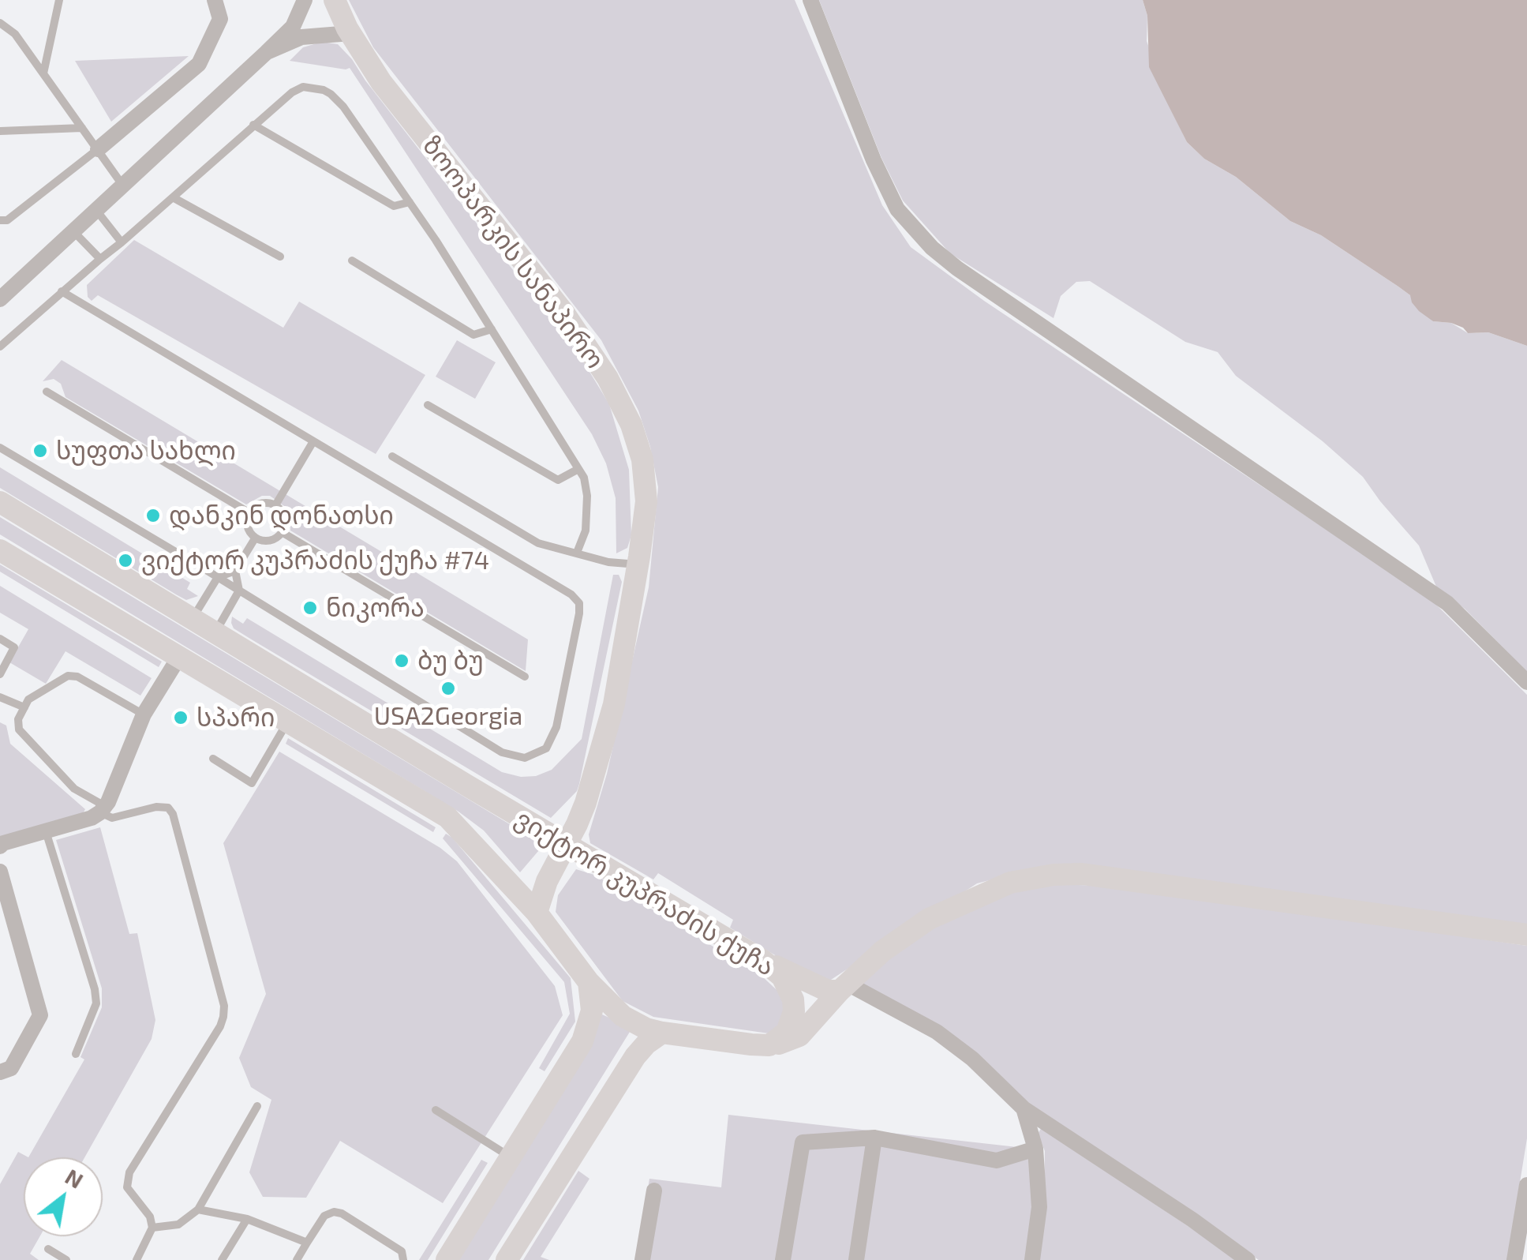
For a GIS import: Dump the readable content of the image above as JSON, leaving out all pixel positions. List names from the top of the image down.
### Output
{
  "streets": {
    "main road": ["ზოოპარკის სანაპირო", "ვიქტორ კუპრაძის ქუჩა"]
  },
  "crossings": [
    ["ზოოპარკის სანაპირო", "ვიქტორ კუპრაძის ქუჩა"]
  ],
  "places": [
    "სუფთა სახლი",
    "დანკინ დონათსი",
    "ვიქტორ კუპრაძის ქუჩა #74",
    "ნიკორა",
    "ბუ ბუ",
    "USA2Georgia",
    "სპარი"
  ],
  "north": "top right"
}
